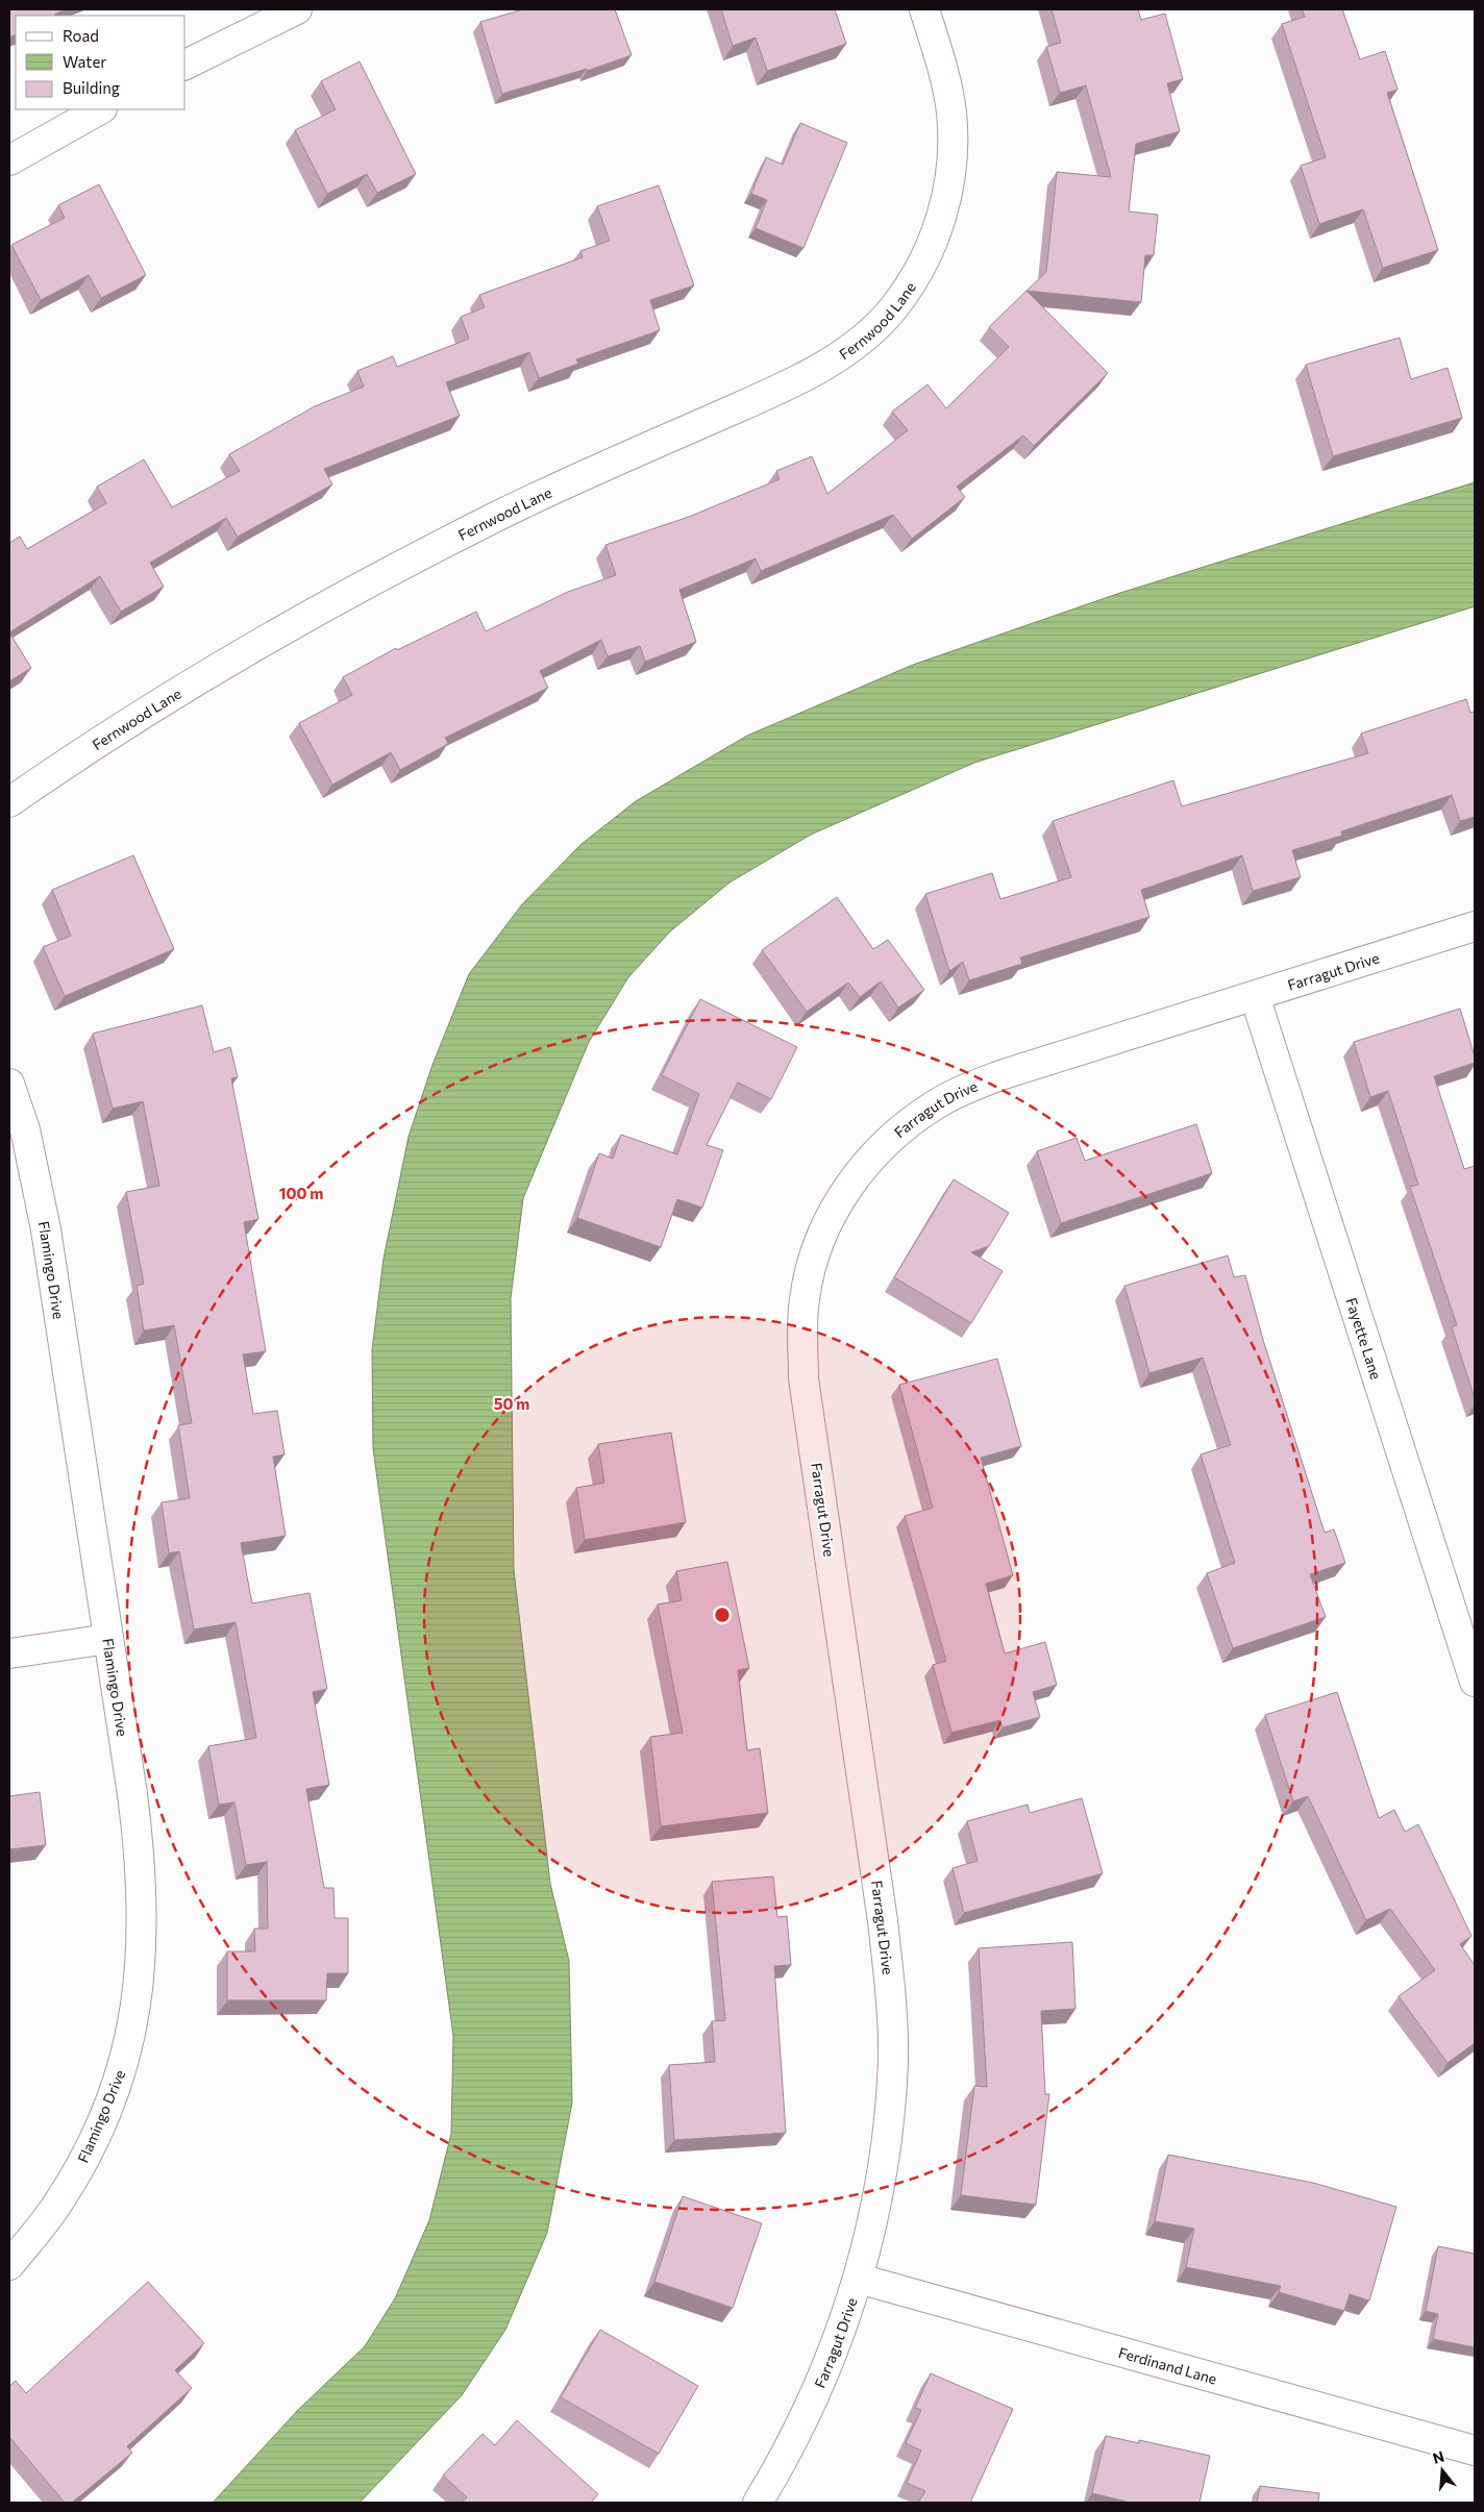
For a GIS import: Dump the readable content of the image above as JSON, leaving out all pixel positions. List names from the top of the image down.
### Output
{
  "streets": {
    "street": [
      "Fernwood Lane",
      "Farragut Drive",
      "Flamingo Drive",
      "Fayette Lane",
      "Ferdinand Lane"
    ]
  },
  "crossings": [
    ["Farragut Drive", "Fayette Lane"],
    ["Farragut Drive", "Ferdinand Lane"]
  ],
  "legend": ["Road", "Water", "Building"],
  "north": "top",
  "rings": ["100 m", "50 m"]
}
